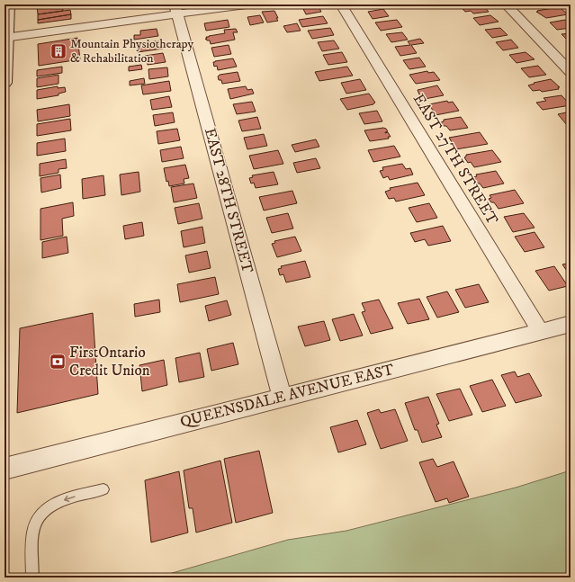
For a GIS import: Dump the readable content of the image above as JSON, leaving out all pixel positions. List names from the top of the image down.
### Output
{
  "streets": {
    "street": ["EAST 27TH STREET", "EAST 28TH STREET", "QUEENSDALE AVENUE EAST"]
  },
  "crossings": [
    ["EAST 27TH STREET", "QUEENSDALE AVENUE EAST"],
    ["EAST 28TH STREET", "QUEENSDALE AVENUE EAST"]
  ],
  "places": {
    "building": ["Mountain Physiotherapy & Rehabilitation"],
    "bank": ["FirstOntario Credit Union"]
  }
}
